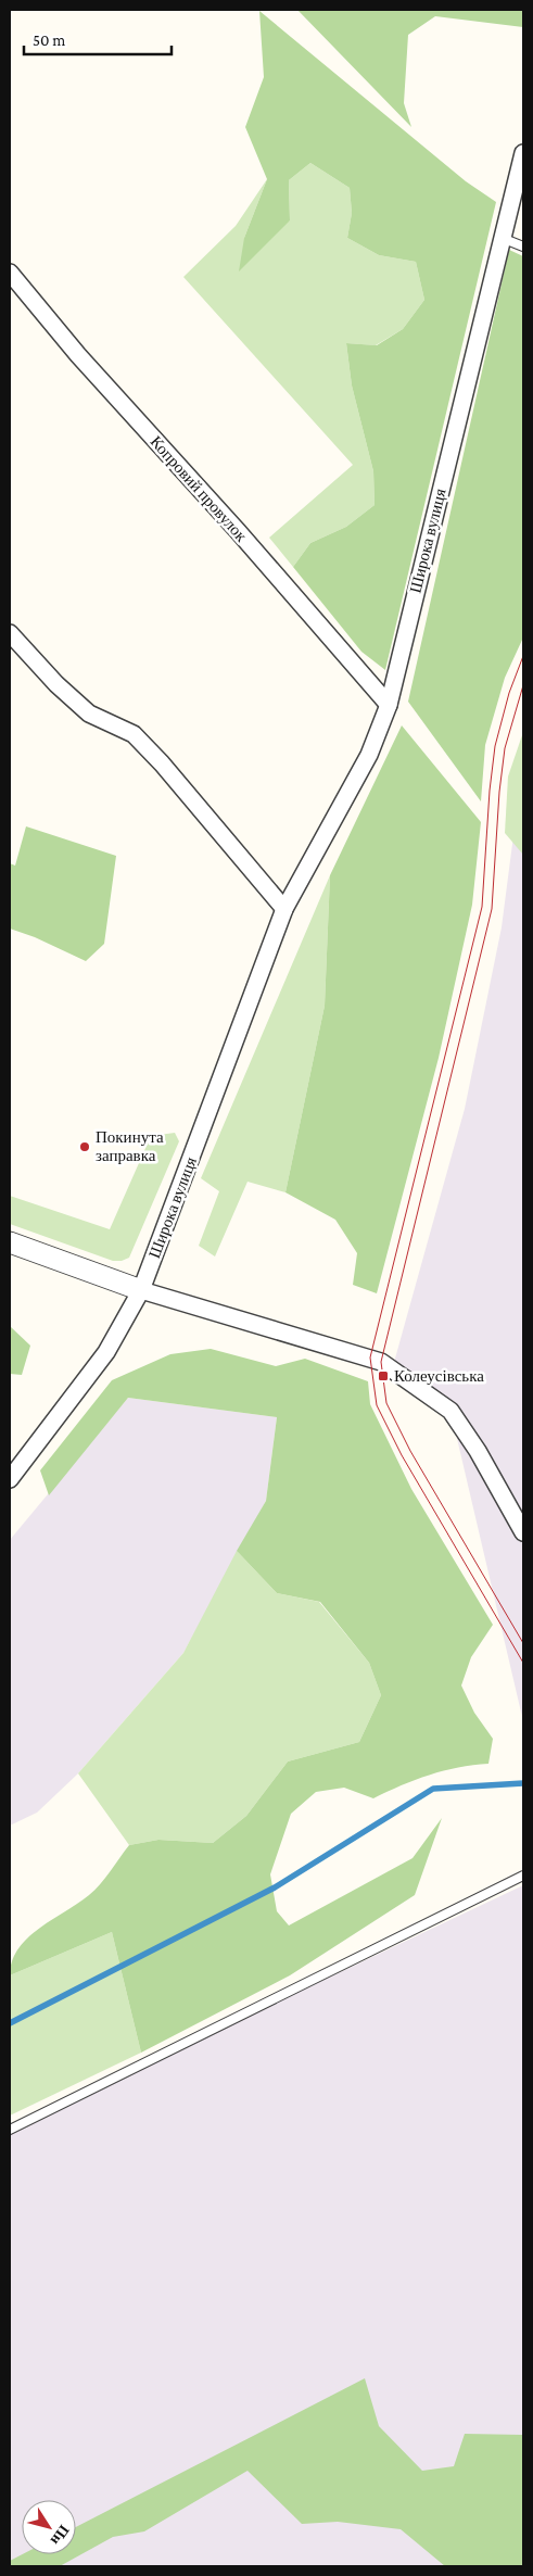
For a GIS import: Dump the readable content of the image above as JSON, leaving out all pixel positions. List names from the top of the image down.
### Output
{
  "streets": {
    "street": ["Копровий провулок", "Широка вулиця"]
  },
  "crossings": [
    ["Копровий провулок", "Широка вулиця"]
  ],
  "places": {
    "other": ["Покинута заправка"],
    "transit": ["Колеусівська"]
  },
  "scale_bar": "50 m",
  "north": "bottom right"
}
